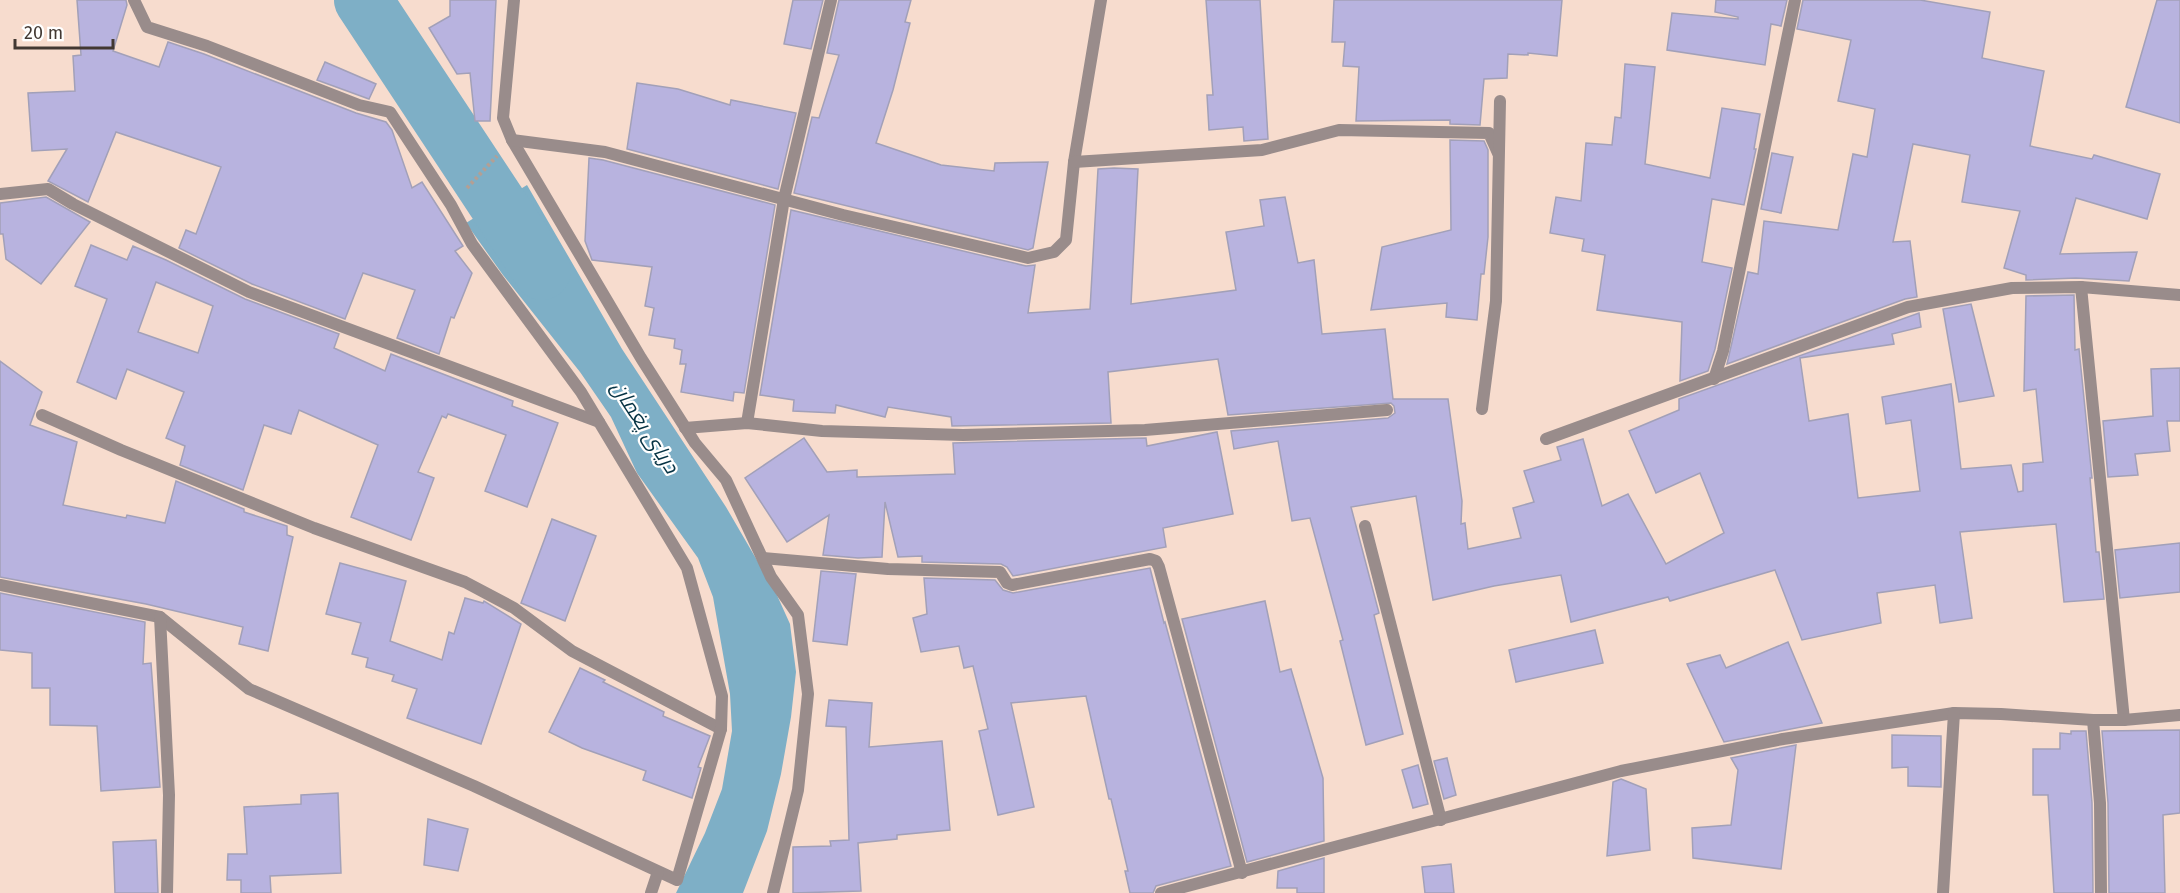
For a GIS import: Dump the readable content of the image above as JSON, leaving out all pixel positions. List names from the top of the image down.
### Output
{
  "water": ["دریای پغمان"],
  "scale_bar": "20 m"
}
